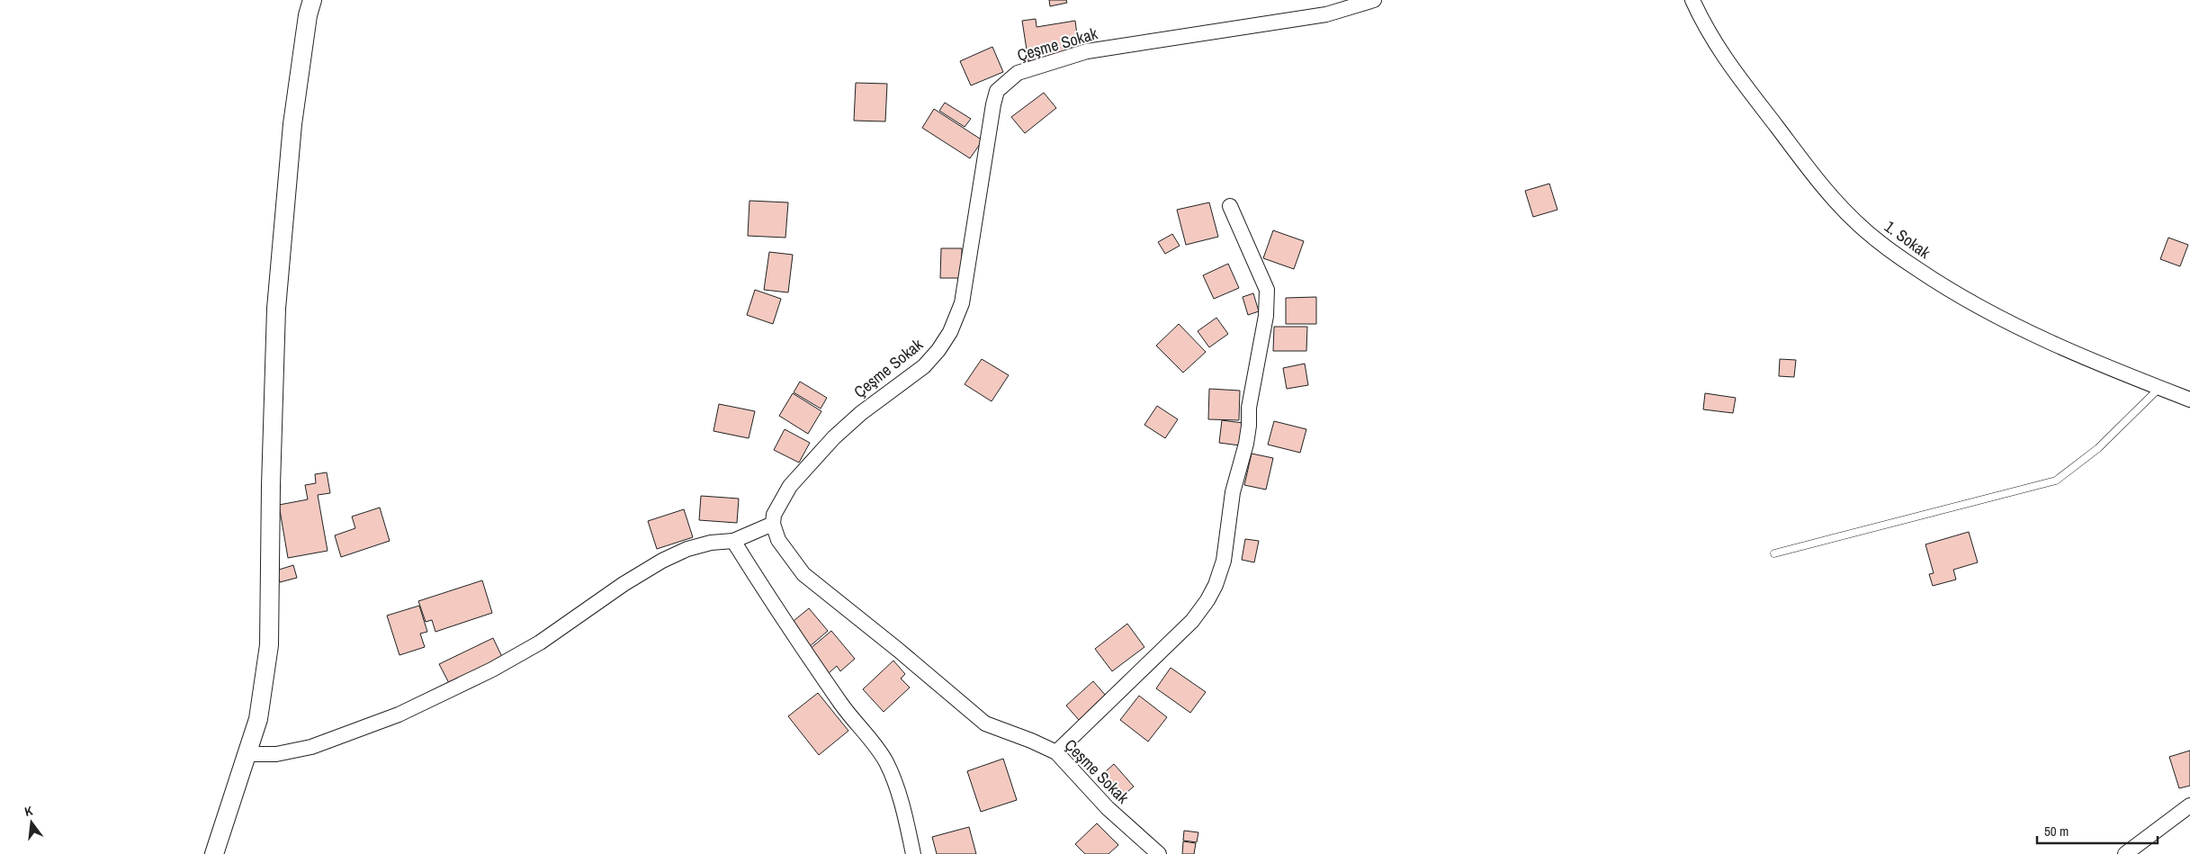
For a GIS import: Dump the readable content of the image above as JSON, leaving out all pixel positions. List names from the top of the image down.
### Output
{
  "streets": {
    "street": ["Çeşme Sokak", "1. Sokak"]
  },
  "scale_bar": "50 m",
  "north": "top"
}
